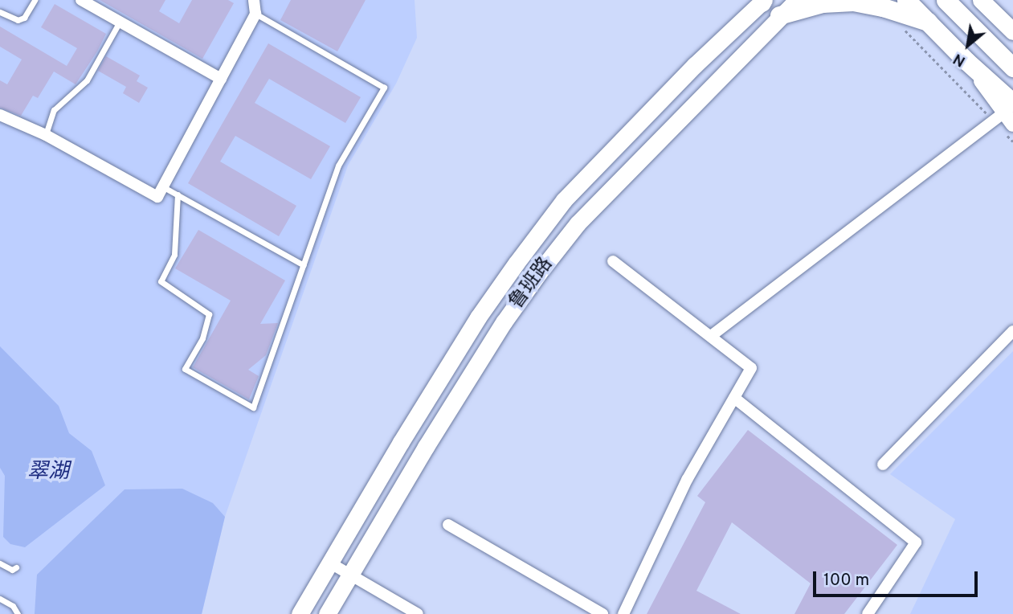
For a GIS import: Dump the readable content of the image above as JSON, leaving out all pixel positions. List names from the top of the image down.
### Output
{
  "streets": {
    "main road": ["鲁班路"]
  },
  "water": ["翠湖"],
  "scale_bar": "100 m",
  "north": "bottom left"
}
